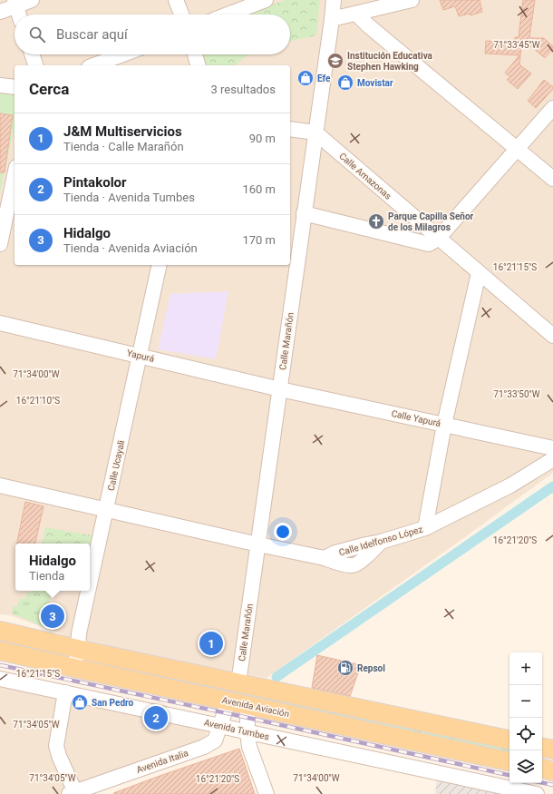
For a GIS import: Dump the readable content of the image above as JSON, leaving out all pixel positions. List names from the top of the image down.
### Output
{
  "streets": {
    "main road": ["Avenida Aviación"],
    "street": [
      "Calle Amazonas",
      "Calle Marañón",
      "Yapurá",
      "Calle Yapurá",
      "Calle Ucayali",
      "Calle Idelfonso López",
      "Avenida Tumbes",
      "Avenida Italia"
    ]
  },
  "crossings": [
    ["Calle Amazonas", "Calle Marañón"],
    ["Calle Marañón", "Yapurá"],
    ["Calle Marañón", "Calle Yapurá"],
    ["Calle Marañón", "Calle Idelfonso López"],
    ["Yapurá", "Calle Yapurá"],
    ["Yapurá", "Calle Ucayali"],
    ["Calle Ucayali", "Calle Idelfonso López"],
    ["Calle Ucayali", "Avenida Aviación"],
    ["Avenida Aviación", "Avenida Italia"],
    ["Avenida Tumbes", "Avenida Italia"]
  ],
  "places": {
    "school or university": ["Institución Educativa Stephen Hawking"],
    "shop": ["Efe", "Movistar", "San Pedro"],
    "church": ["Parque Capilla Señor de los Milagros"],
    "fuel station": ["Repsol"]
  },
  "page": {
    "search": "Buscar aquí",
    "heading": ["Cerca", "3 resultados"],
    "list": [
      {
        "mark": "1",
        "name": "J&M Multiservicios",
        "note": "Tienda · Calle Marañón",
        "value": "90 m"
      },
      {
        "mark": "2",
        "name": "Pintakolor",
        "note": "Tienda · Avenida Tumbes",
        "value": "160 m"
      },
      {
        "mark": "3",
        "name": "Hidalgo",
        "note": "Tienda · Avenida Aviación",
        "value": "170 m"
      }
    ],
    "popup": ["Hidalgo", "Tienda"],
    "pins": ["3", "1", "2"],
    "map_buttons": ["+", "−"]
  },
  "coordinates": [
    "71°33'45\"W",
    "16°21'15\"S",
    "71°34'00\"W",
    "71°33'50\"W",
    "16°21'10\"S",
    "16°21'20\"S",
    "71°34'05\"W"
  ]
}
